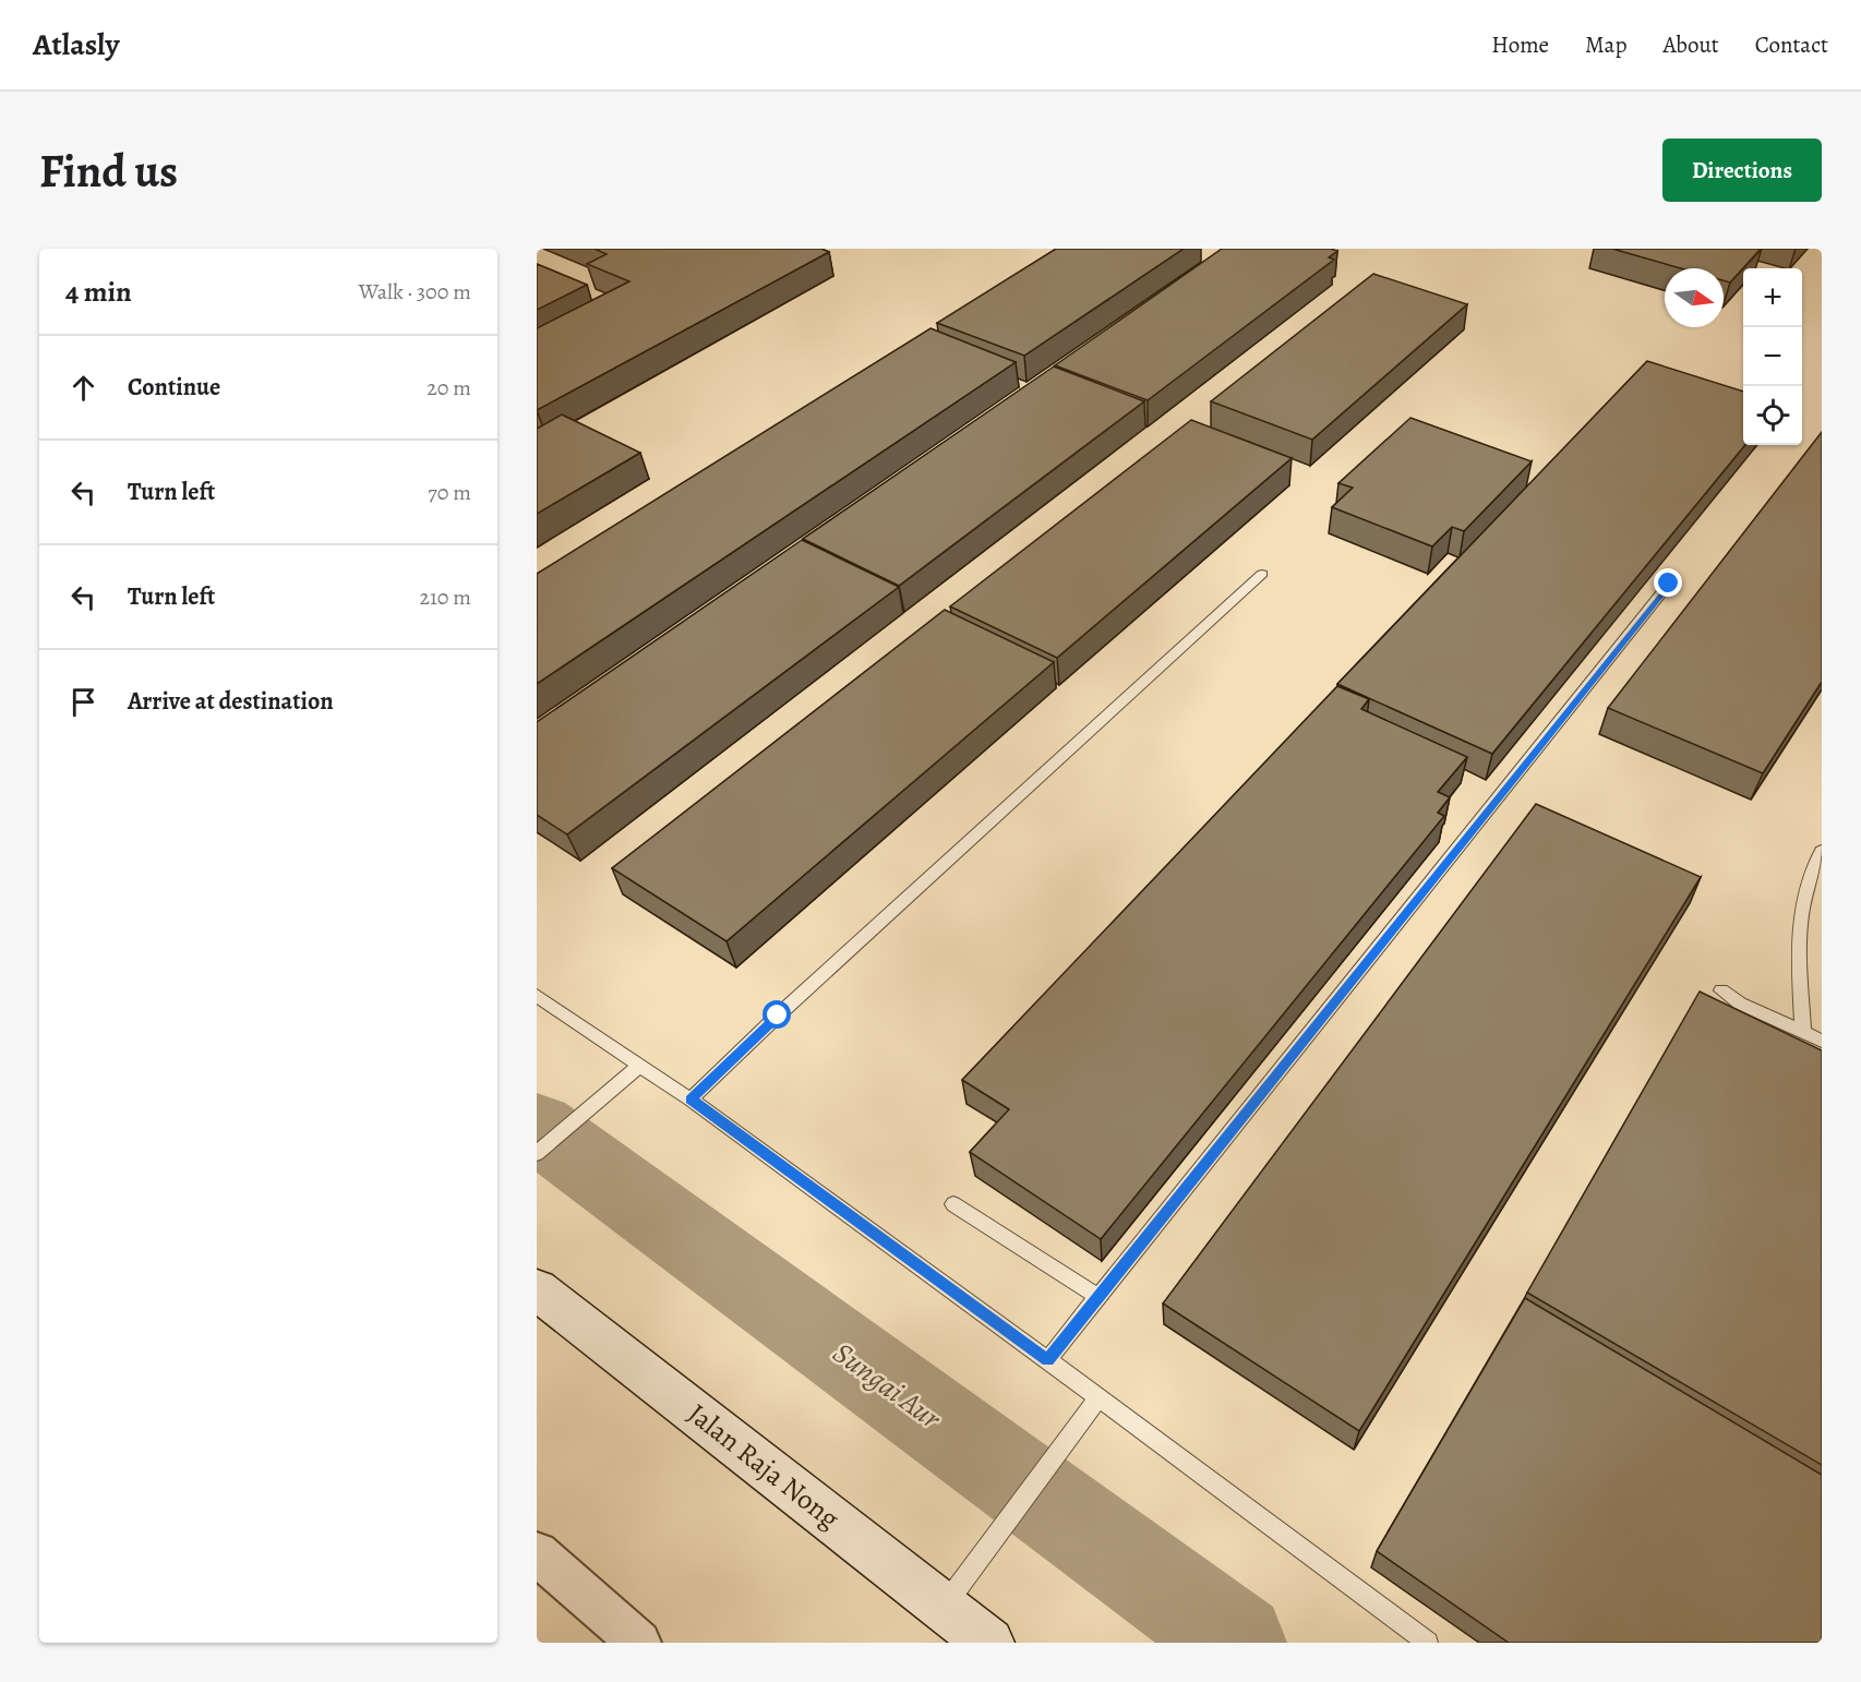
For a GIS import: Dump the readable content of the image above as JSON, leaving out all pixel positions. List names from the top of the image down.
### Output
{
  "streets": {
    "main road": ["Jalan Raja Nong"]
  },
  "water": ["Sungai Aur"],
  "north": "right",
  "page": {
    "header": "Atlasly",
    "nav": [
      "Home",
      "Map",
      "About",
      "Contact"
    ],
    "buttons": "Directions",
    "title": "Find us",
    "heading": ["4 min", "Walk · 300 m"],
    "map_buttons": ["+", "−"],
    "list": [
      ["Continue", "20 m"],
      ["Turn left", "70 m"],
      ["Turn left", "210 m"],
      "Arrive at destination"
    ]
  }
}
